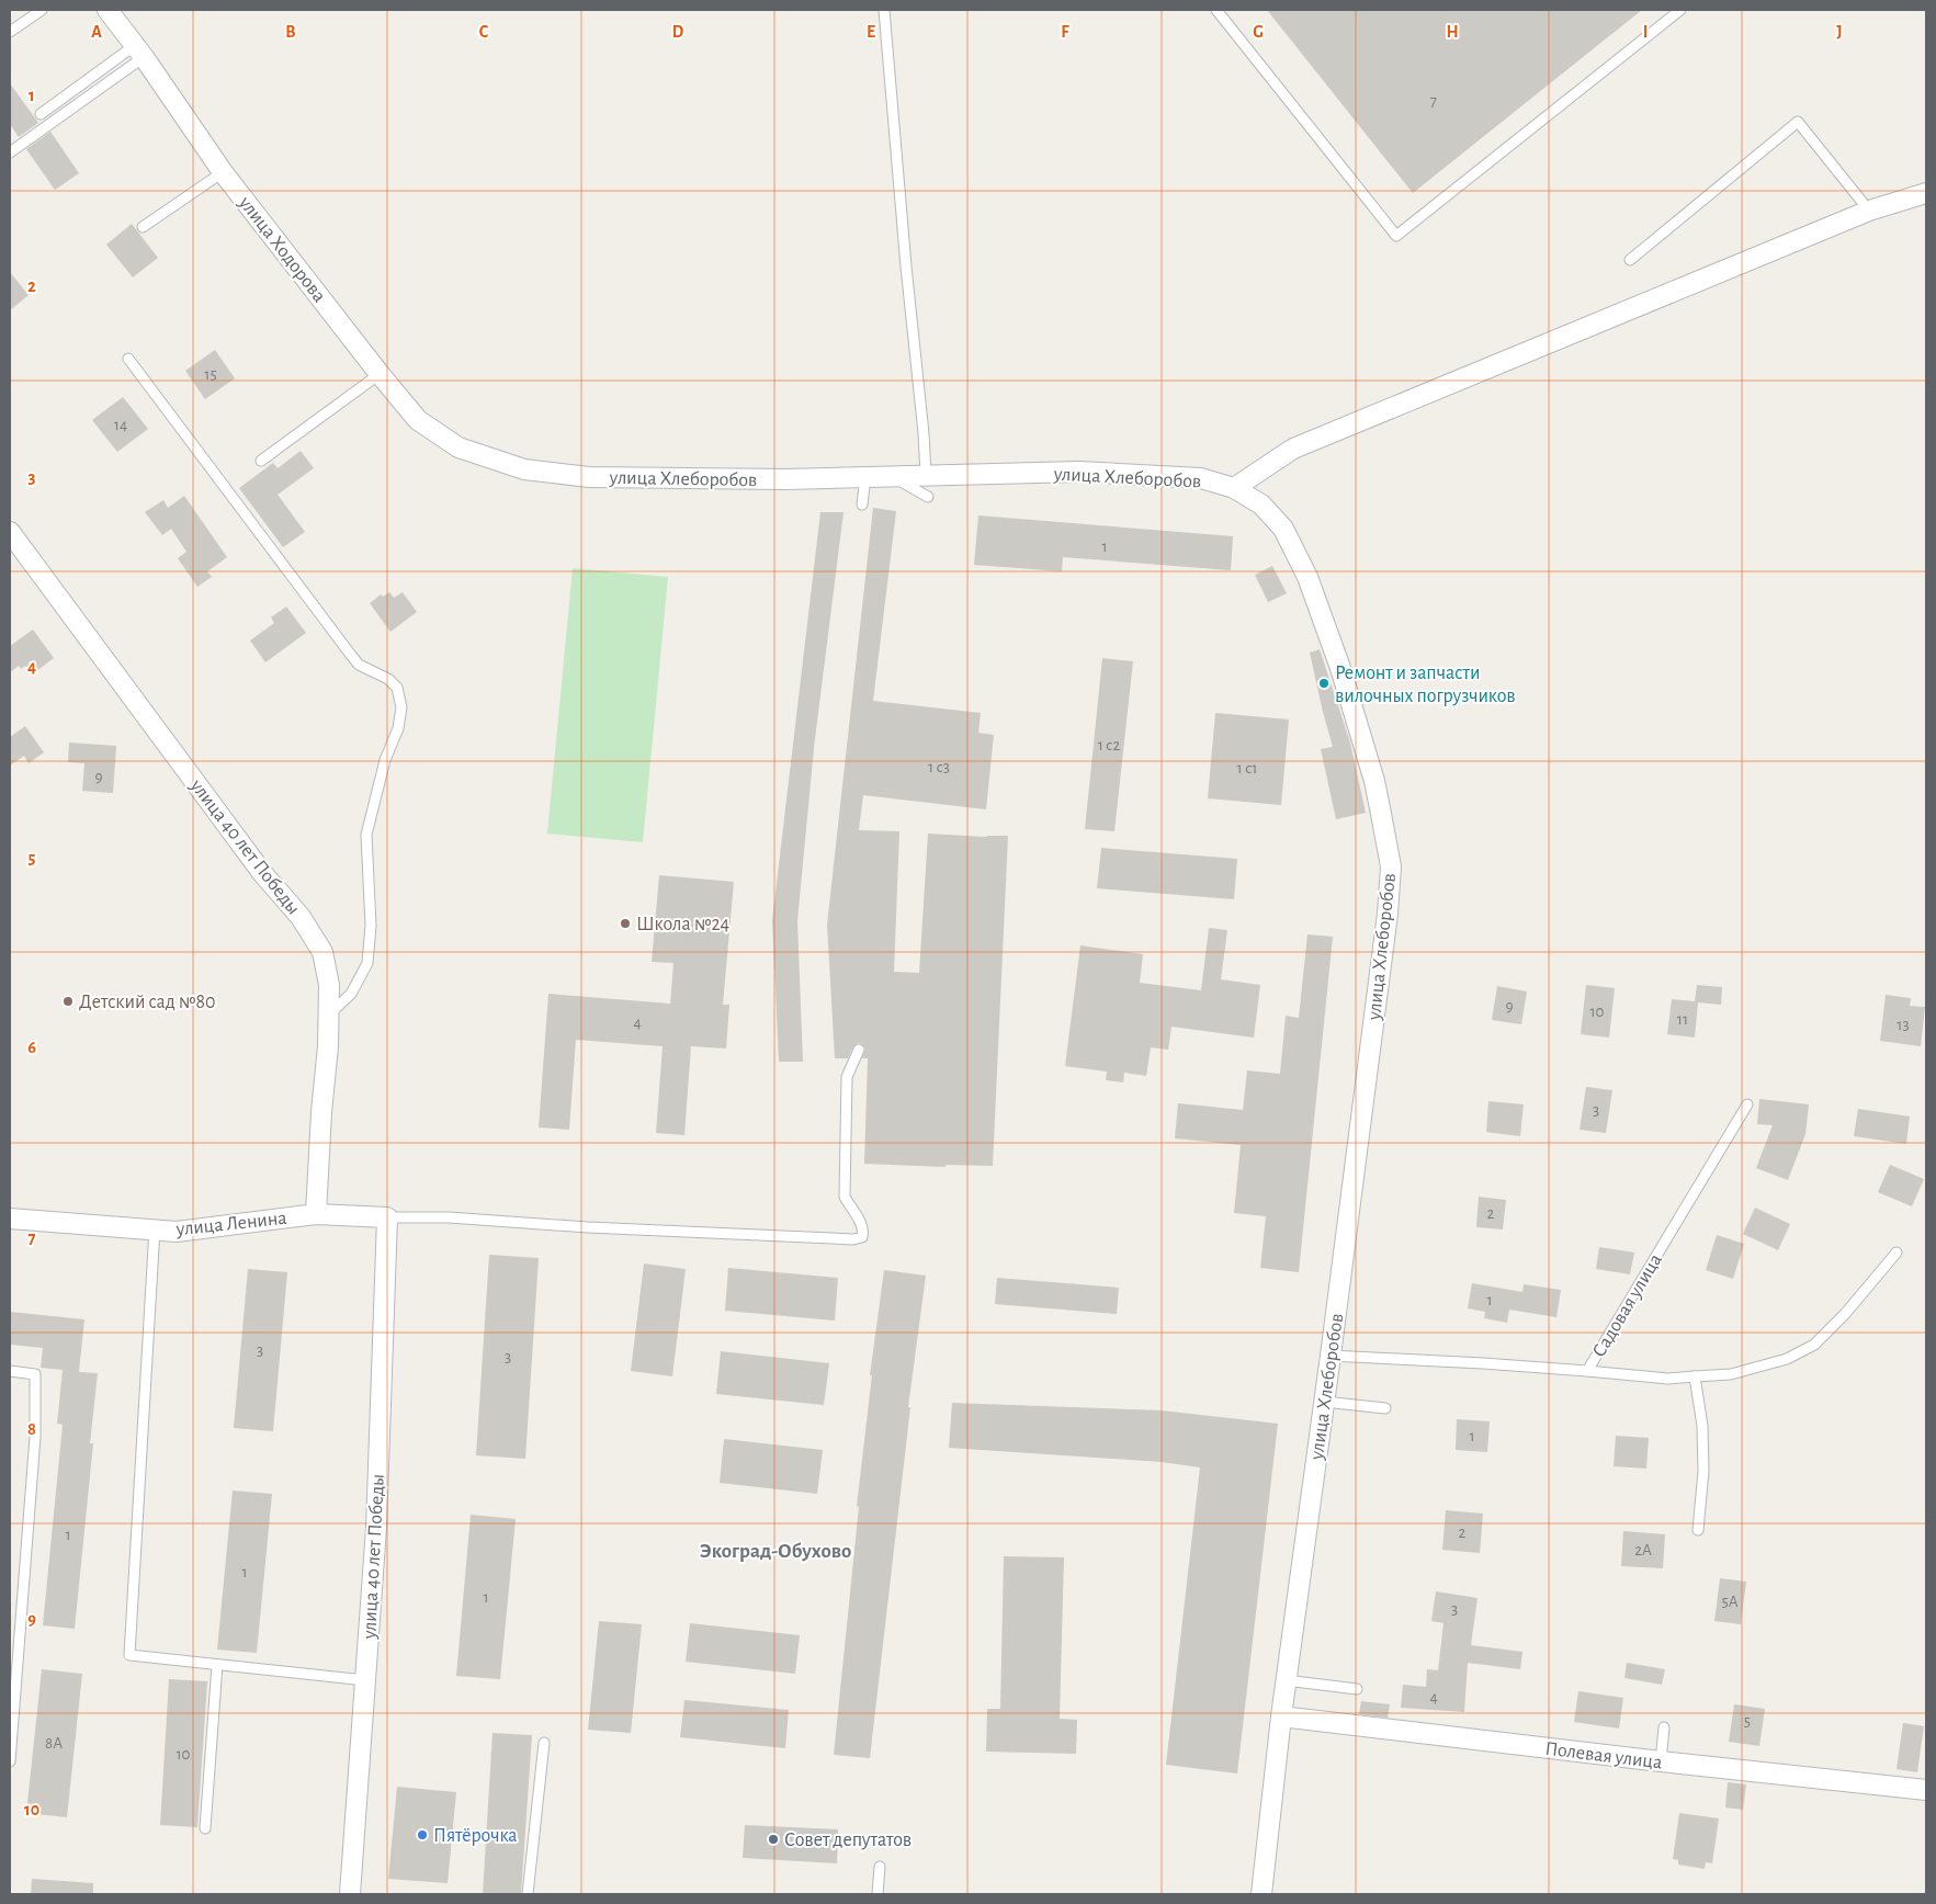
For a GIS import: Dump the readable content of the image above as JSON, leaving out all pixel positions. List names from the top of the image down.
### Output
{
  "streets": {
    "street": [
      "улица Ходорова",
      "улица Хлеборобов",
      "улица 40 лет Победы",
      "улица Ленина",
      "Полевая улица"
    ],
    "lane": ["Садовая улица"]
  },
  "crossings": [
    ["улица Ходорова", "улица Хлеборобов"],
    ["улица Хлеборобов", "Садовая улица"],
    ["улица Хлеборобов", "Полевая улица"],
    ["улица 40 лет Победы", "улица Ленина"]
  ],
  "districts": ["Экоград-Обухово"],
  "places": [
    "Ремонт и запчасти вилочных погрузчиков",
    "Школа №24",
    "Детский сад №80",
    "Пятёрочка",
    "Совет депутатов"
  ],
  "house_numbers": [
    "7",
    "15",
    "14",
    "1",
    "1 с2",
    "1 с3",
    "1 с1",
    "9",
    "9",
    "10",
    "11",
    "4",
    "13",
    "3",
    "2",
    "1",
    "3",
    "3",
    "1",
    "2",
    "1",
    "2А",
    "1",
    "1",
    "5А",
    "3",
    "4",
    "5",
    "8А",
    "10"
  ],
  "grid": {
    "columns": [
      "A",
      "B",
      "C",
      "D",
      "E",
      "F",
      "G",
      "H",
      "I",
      "J"
    ],
    "rows": [
      "1",
      "2",
      "3",
      "4",
      "5",
      "6",
      "7",
      "8",
      "9",
      "10"
    ]
  }
}
